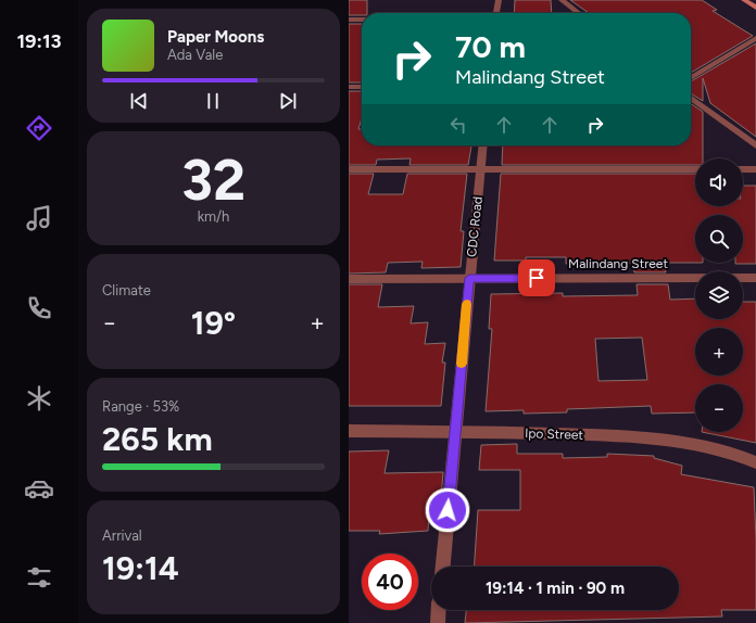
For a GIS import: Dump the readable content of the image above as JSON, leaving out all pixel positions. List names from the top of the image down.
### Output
{
  "streets": {
    "street": ["CDC Road", "Malindang Street", "Ipo Street"]
  },
  "crossings": [
    ["CDC Road", "Malindang Street"],
    ["CDC Road", "Ipo Street"]
  ],
  "page": {
    "tabs": "19:13",
    "turn": ["70 m", "Malindang Street"],
    "song": ["Paper Moons", "Ada Vale"],
    "tile": [
      ["32", "km/h"],
      "Climate",
      ["Range · 53%", "265 km"],
      ["Arrival", "19:14"]
    ],
    "map_buttons": ["+", "−"],
    "heat": ["−", "19°", "+"],
    "limit": "40",
    "trip": "19:14 · 1 min · 90 m"
  }
}
